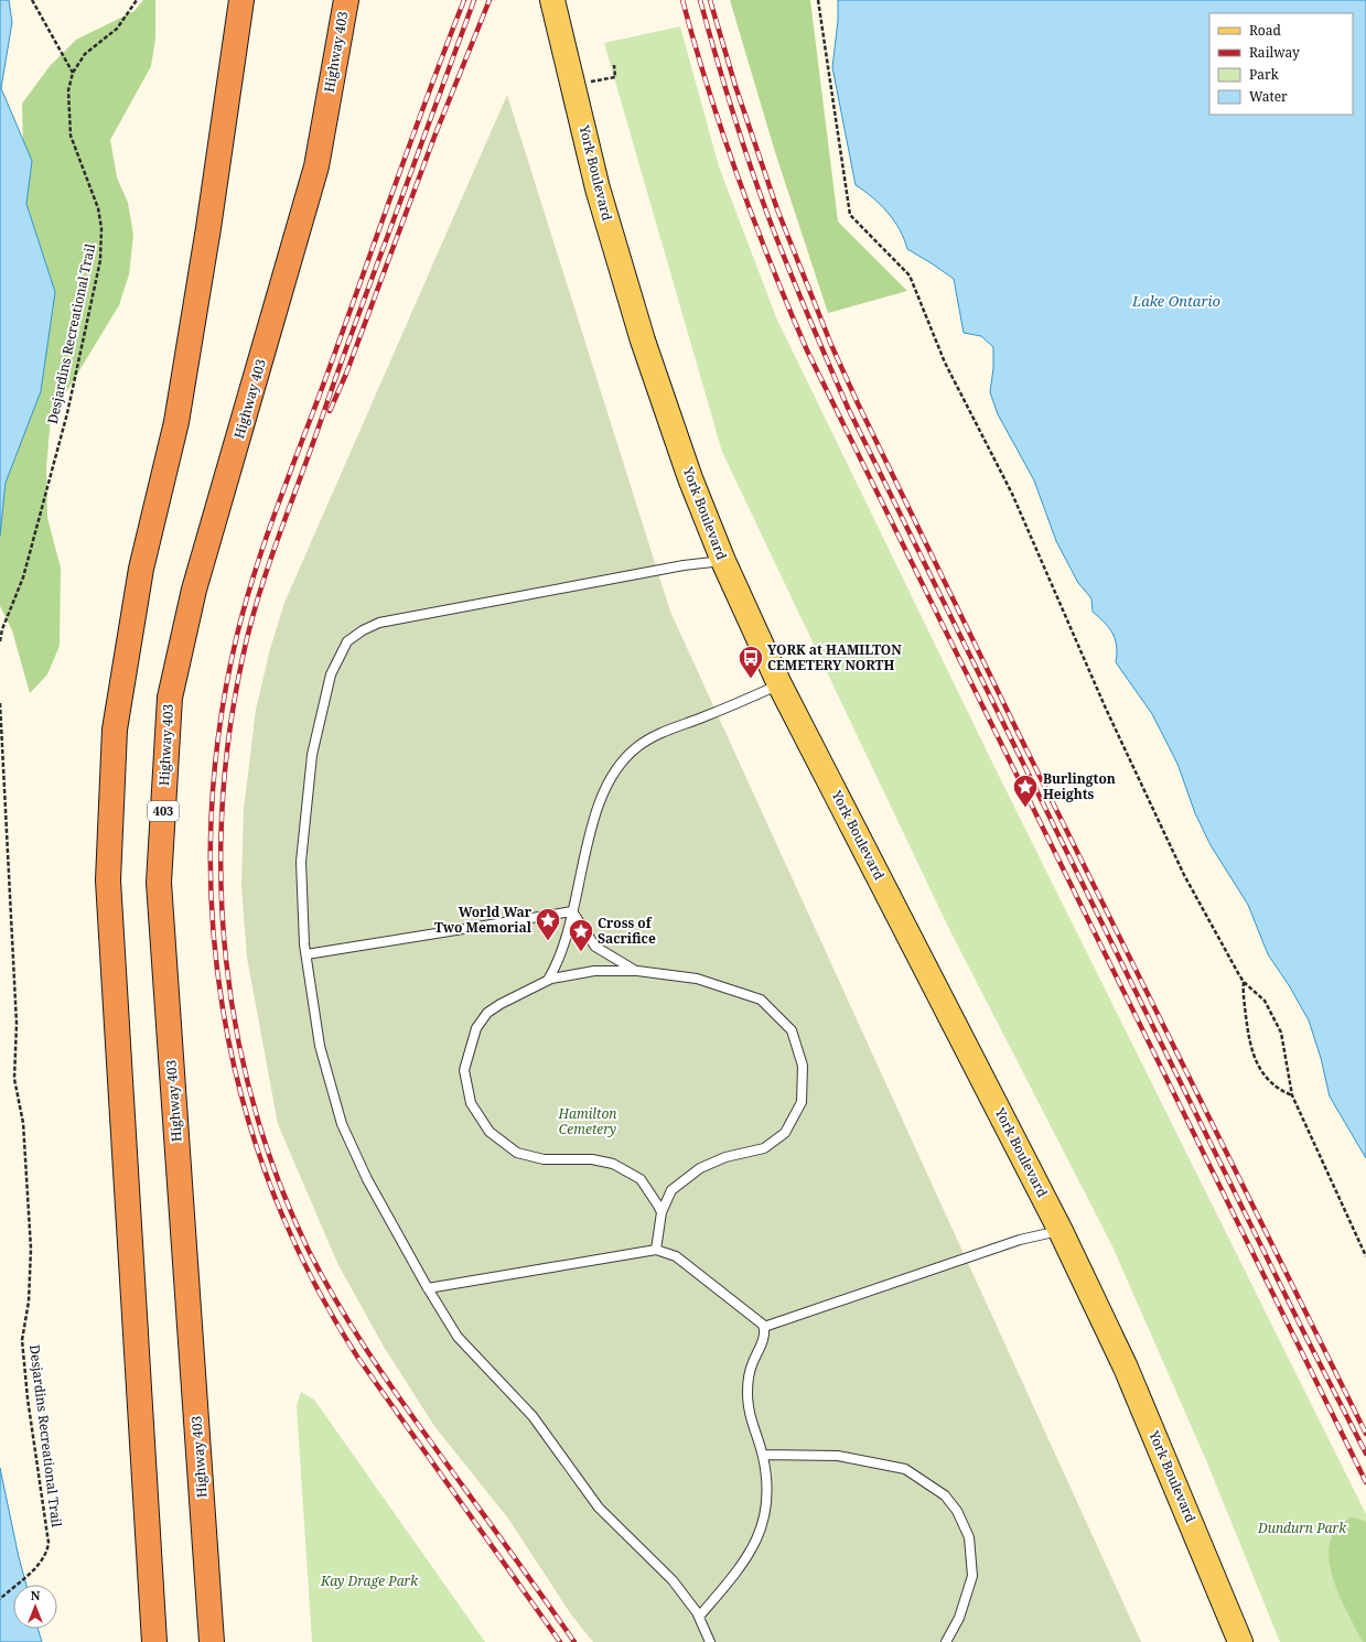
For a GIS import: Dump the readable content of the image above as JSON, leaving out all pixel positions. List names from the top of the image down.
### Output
{
  "streets": {
    "highway": ["Highway 403", "403"],
    "main road": ["York Boulevard"],
    "path": ["Desjardins Recreational Trail"]
  },
  "water": ["Lake Ontario"],
  "parks": ["Hamilton Cemetery", "Dundurn Park", "Kay Drage Park"],
  "places": {
    "bus stop": ["YORK at HAMILTON CEMETERY NORTH"],
    "place": ["Burlington Heights", "World War Two Memorial", "Cross of Sacrifice"]
  },
  "legend": [
    "Road",
    "Railway",
    "Park",
    "Water"
  ],
  "north": "top"
}
